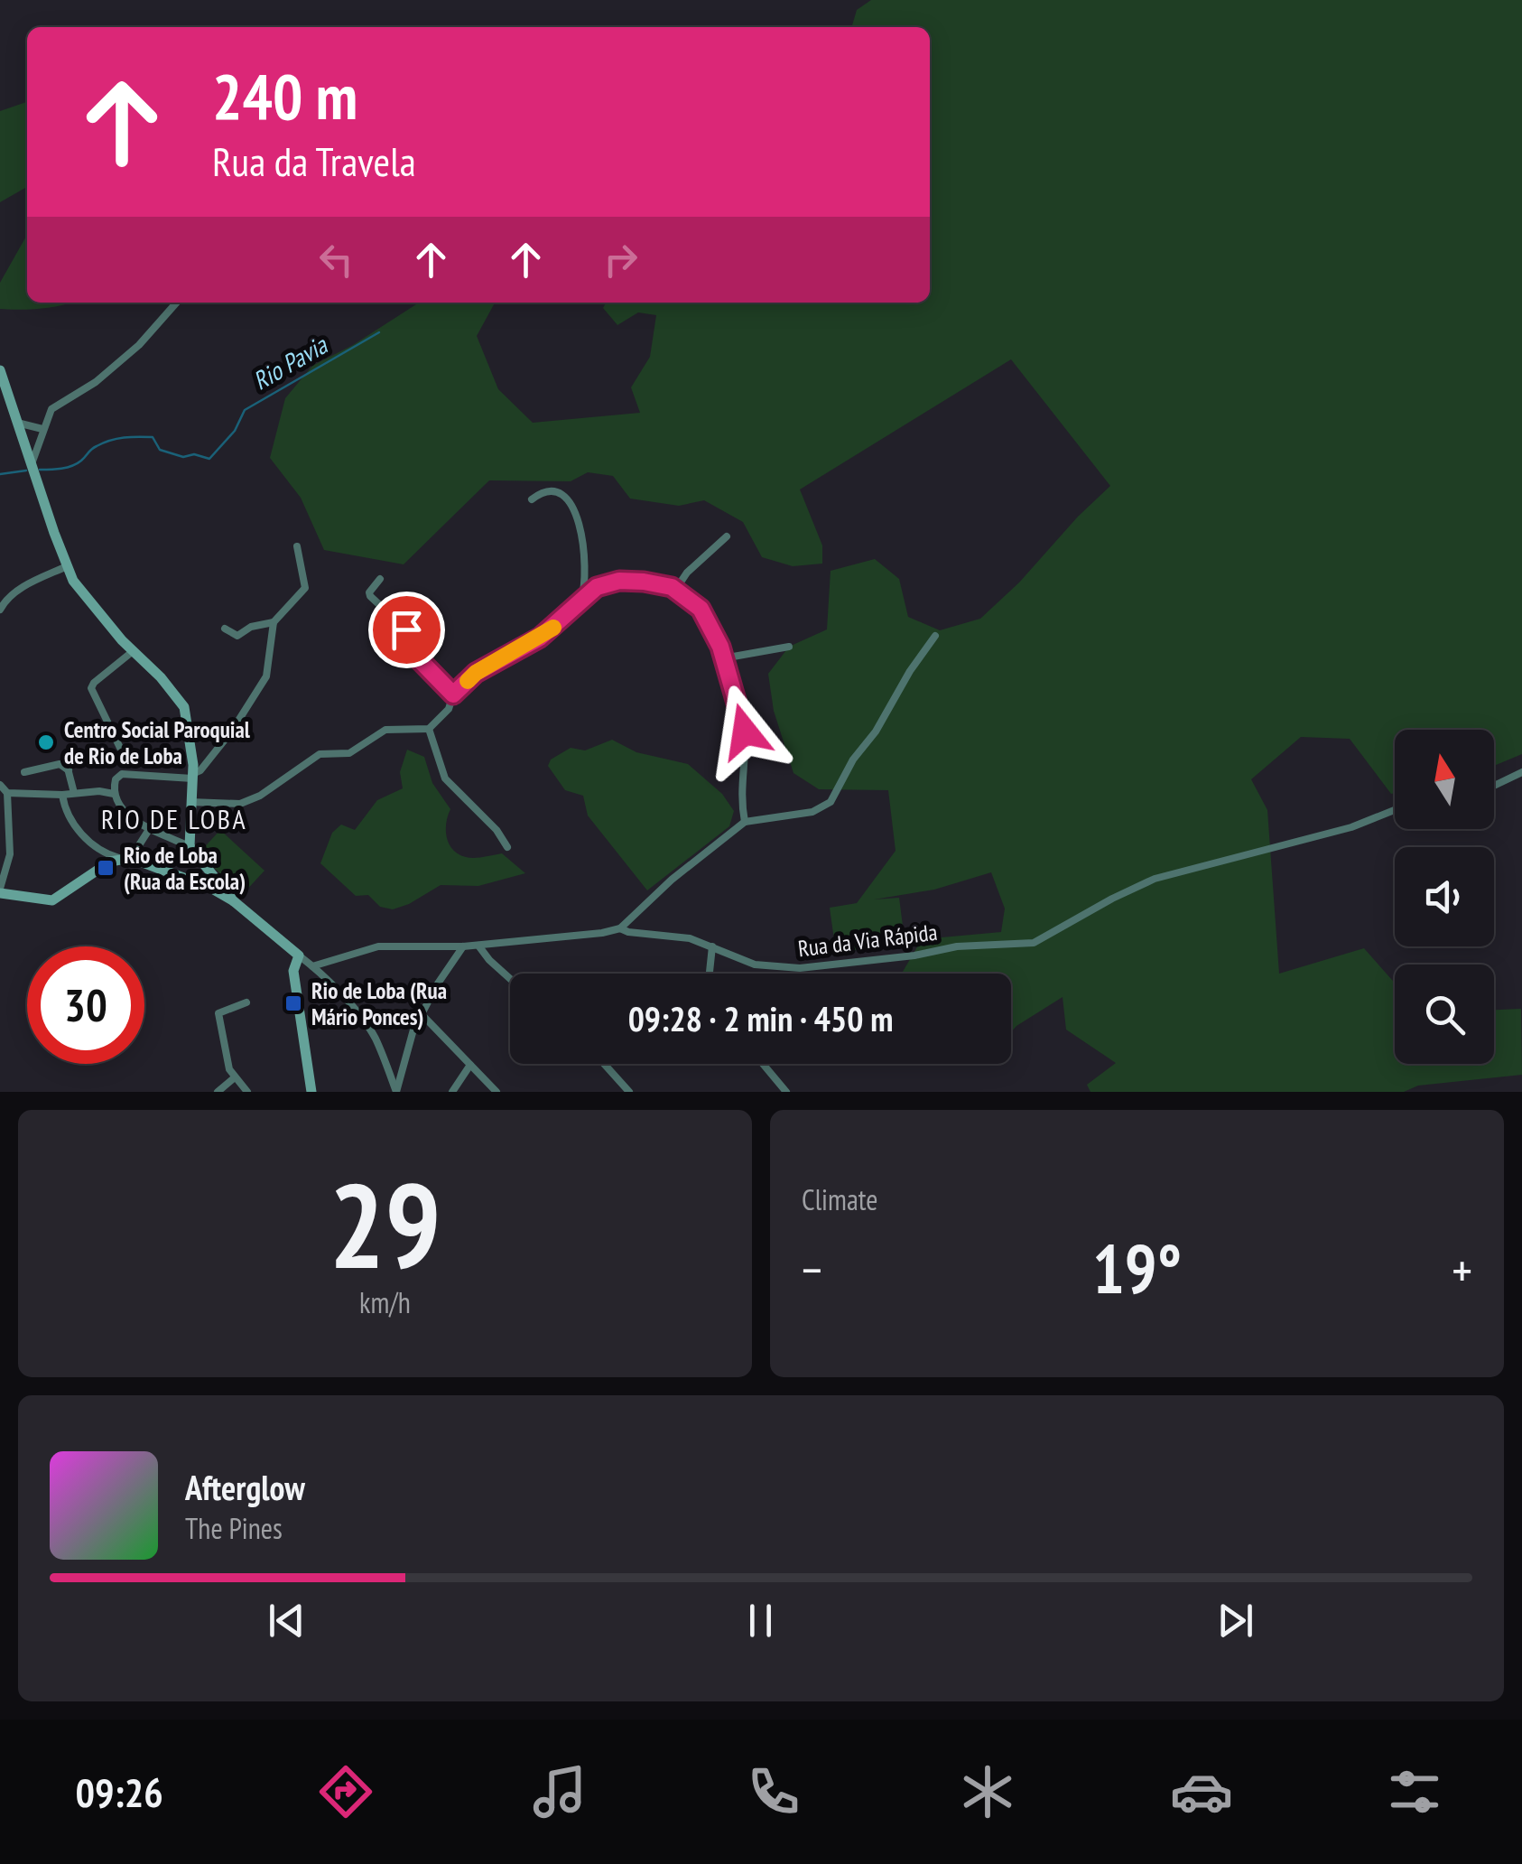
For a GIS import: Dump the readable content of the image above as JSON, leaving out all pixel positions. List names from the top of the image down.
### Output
{
  "streets": {
    "street": ["Rua da Via Rápida"]
  },
  "districts": ["RIO DE LOBA"],
  "water": ["Rio Pavia"],
  "places": {
    "other": ["Centro Social Paroquial de Rio de Loba"],
    "transit": ["Rio de Loba (Rua da Escola)", "Rio de Loba (Rua Mário Ponces)"]
  },
  "north": "top",
  "page": {
    "turn": ["240 m", "Rua da Travela"],
    "limit": "30",
    "trip": "09:28 · 2 min · 450 m",
    "tile": [
      ["29", "km/h"],
      "Climate"
    ],
    "heat": ["−", "19°", "+"],
    "song": ["Afterglow", "The Pines"],
    "tabs": "09:26"
  }
}
